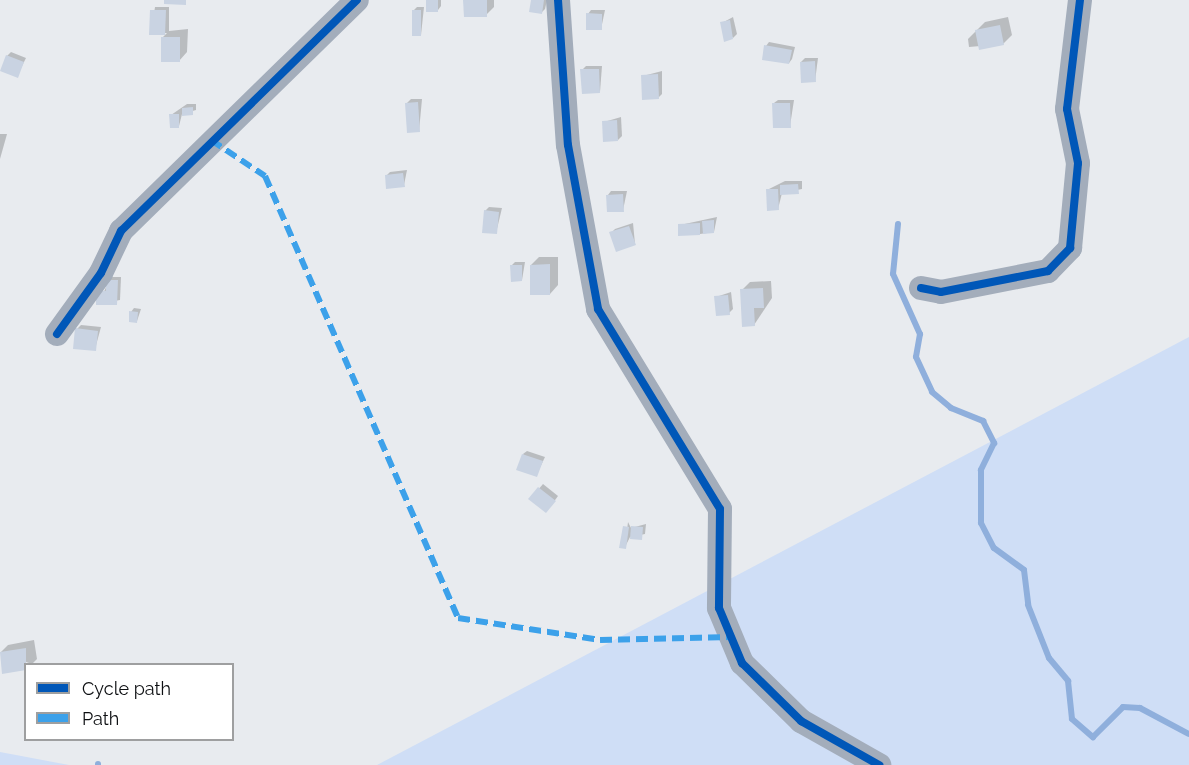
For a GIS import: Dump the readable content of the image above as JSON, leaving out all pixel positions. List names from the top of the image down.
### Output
{
  "legend": ["Cycle path", "Path"]
}
